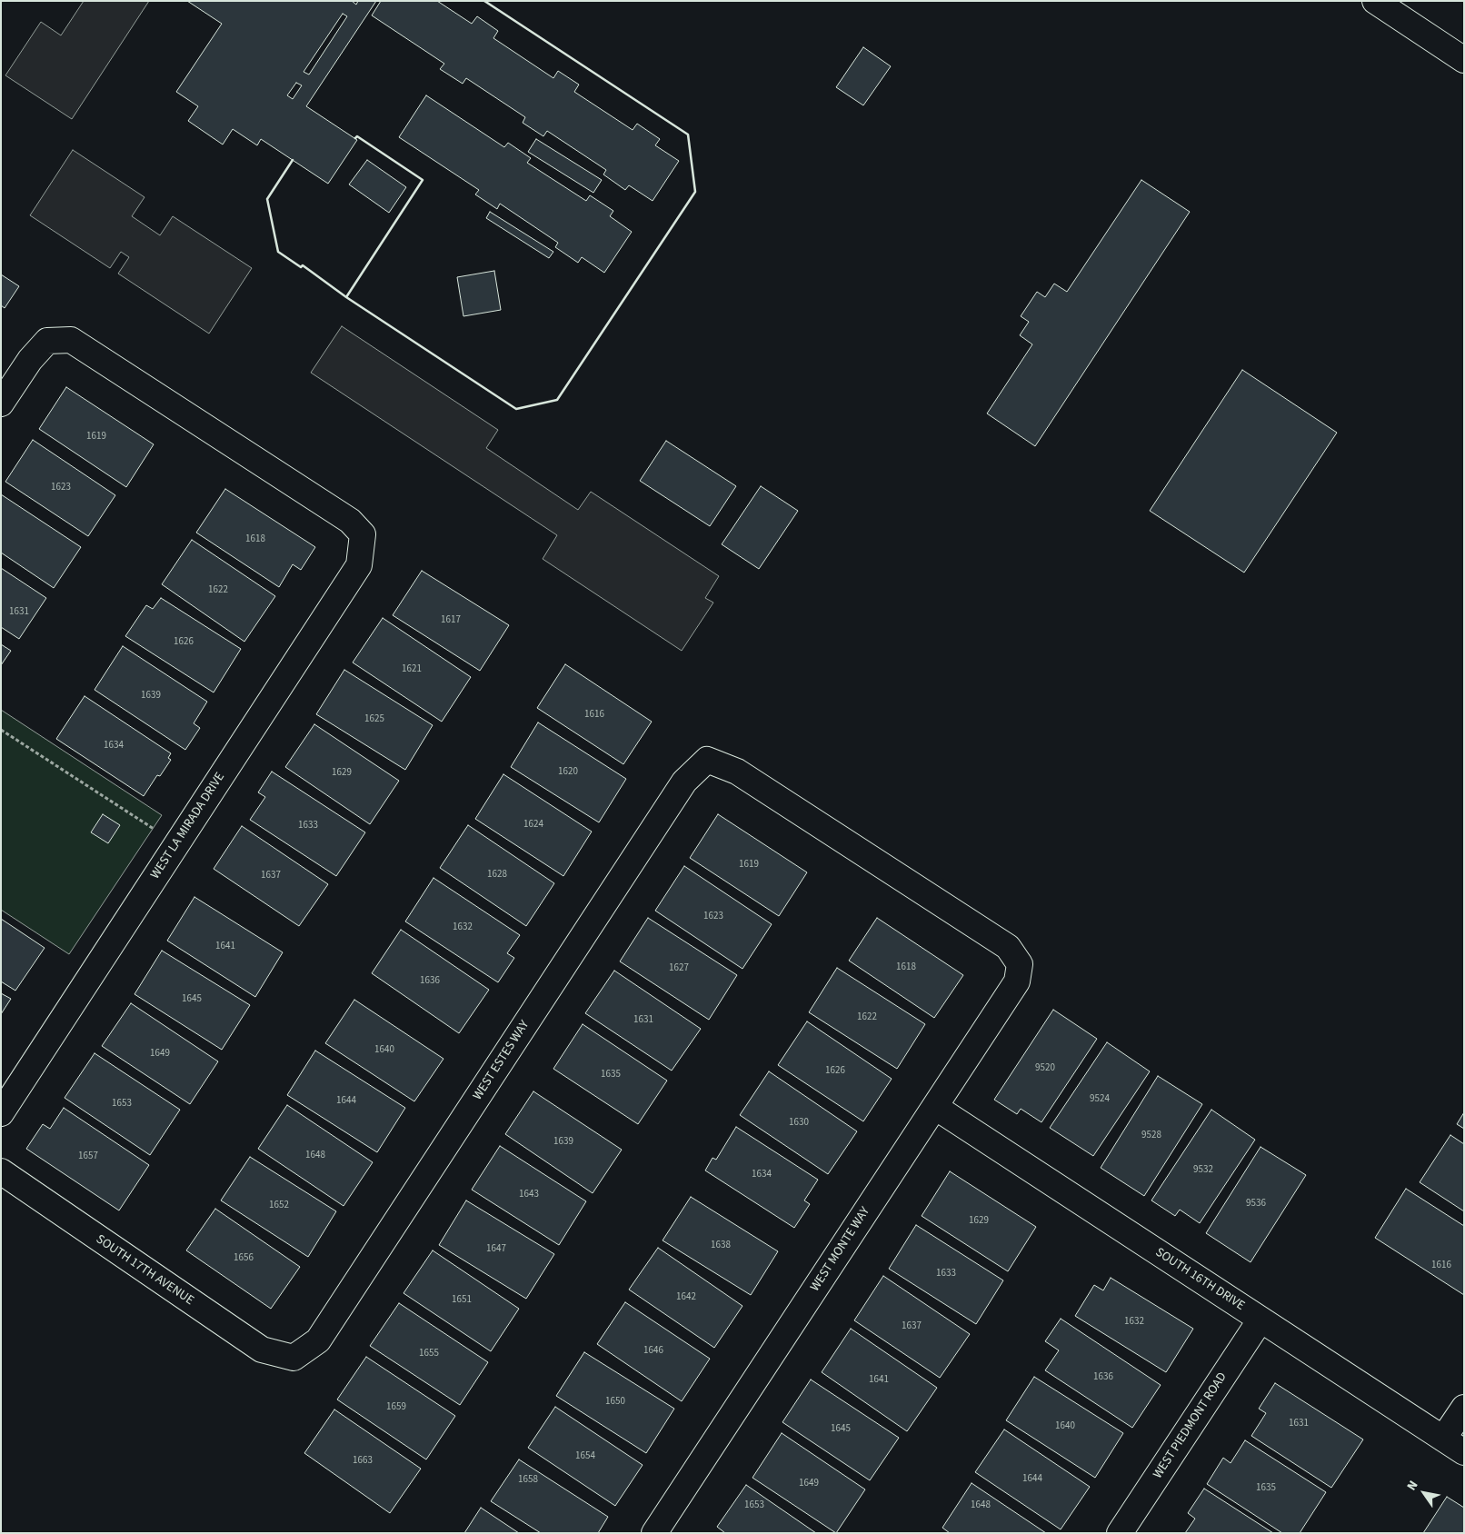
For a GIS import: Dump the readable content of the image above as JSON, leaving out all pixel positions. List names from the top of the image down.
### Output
{
  "streets": {
    "street": [
      "WEST LA MIRADA DRIVE",
      "WEST ESTES WAY",
      "WEST MONTE WAY",
      "SOUTH 17TH AVENUE",
      "SOUTH 16TH DRIVE",
      "WEST PIEDMONT ROAD"
    ]
  },
  "crossings": [
    ["WEST ESTES WAY", "WEST MONTE WAY"],
    ["WEST ESTES WAY", "SOUTH 17TH AVENUE"],
    ["WEST MONTE WAY", "SOUTH 16TH DRIVE"],
    ["SOUTH 16TH DRIVE", "WEST PIEDMONT ROAD"]
  ],
  "house_numbers": [
    "1619",
    "1623",
    "1618",
    "1622",
    "1631",
    "1617",
    "1626",
    "1621",
    "1639",
    "1616",
    "1625",
    "1634",
    "1620",
    "1629",
    "1624",
    "1633",
    "1619",
    "1628",
    "1637",
    "1623",
    "1632",
    "1641",
    "1618",
    "1627",
    "1636",
    "1645",
    "1622",
    "1631",
    "1640",
    "1649",
    "9520",
    "1626",
    "1635",
    "9524",
    "1644",
    "1653",
    "1630",
    "9528",
    "1639",
    "1648",
    "1657",
    "9532",
    "1634",
    "1643",
    "9536",
    "1652",
    "1629",
    "1638",
    "1647",
    "1656",
    "1616",
    "1633",
    "1642",
    "1651",
    "1632",
    "1637",
    "1646",
    "1655",
    "1636",
    "1641",
    "1650",
    "1659",
    "1631",
    "1640",
    "1645",
    "1654",
    "1663",
    "1644",
    "1658",
    "1649",
    "1635",
    "1653",
    "1648"
  ],
  "north": "top left"
}
